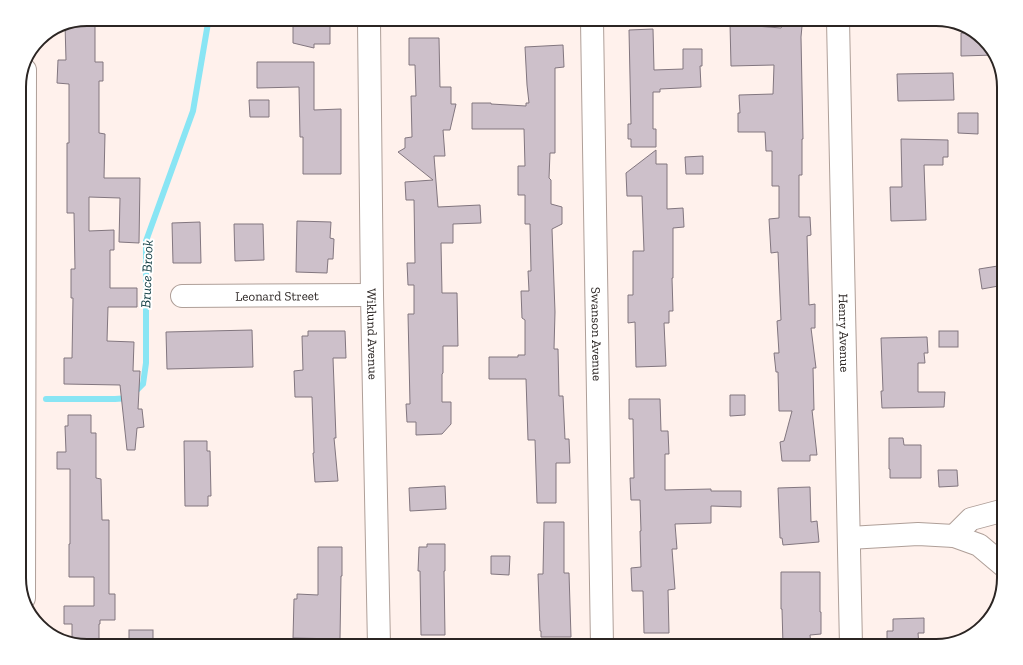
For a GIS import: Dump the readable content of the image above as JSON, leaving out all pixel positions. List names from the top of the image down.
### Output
{
  "streets": {
    "street": [
      "Leonard Street",
      "Henry Avenue",
      "Wiklund Avenue",
      "Swanson Avenue"
    ]
  },
  "crossings": [
    ["Leonard Street", "Wiklund Avenue"]
  ],
  "water": ["Bruce Brook"]
}
